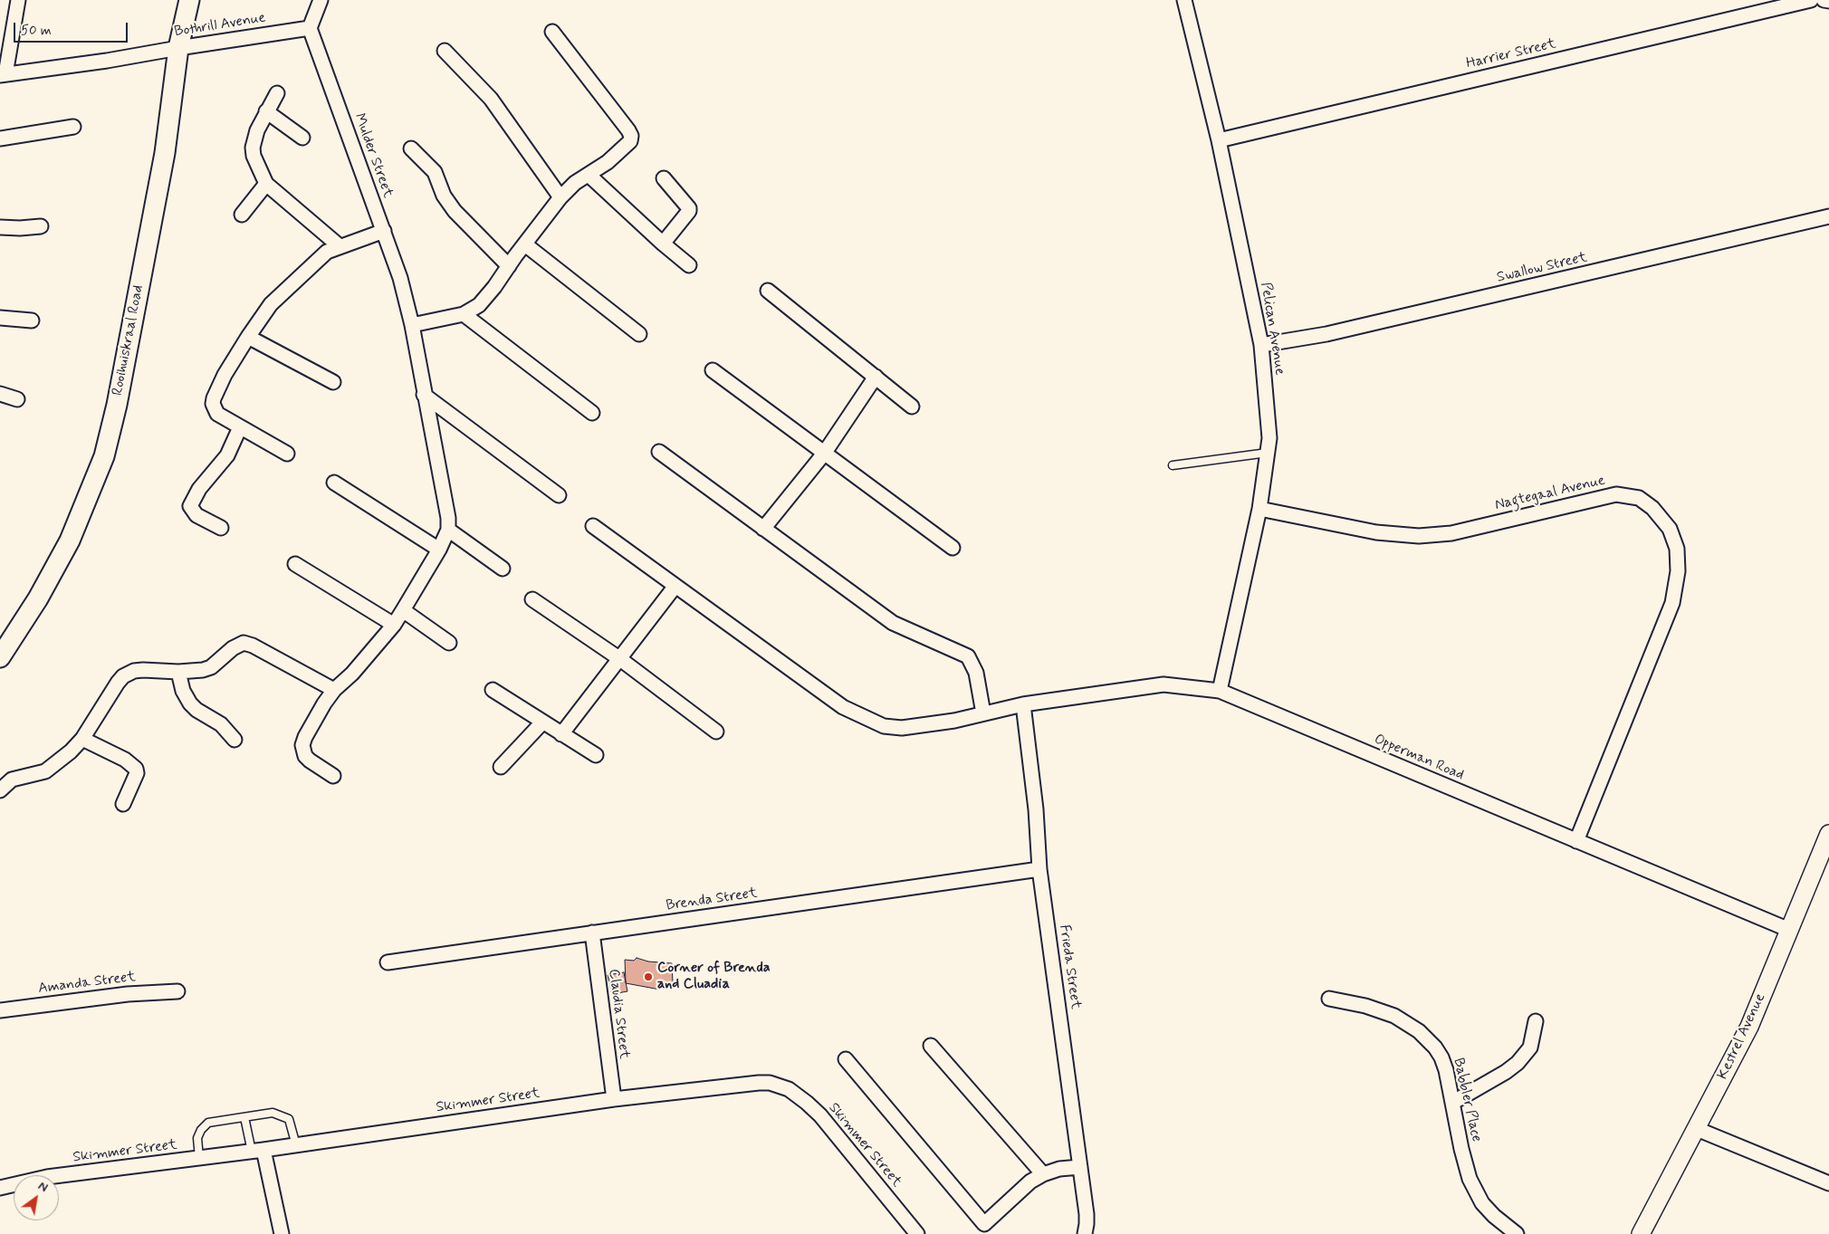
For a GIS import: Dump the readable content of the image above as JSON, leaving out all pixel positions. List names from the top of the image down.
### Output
{
  "streets": {
    "main road": ["Rooihuiskraal Road"],
    "street": [
      "Bothrill Avenue",
      "Harrier Street",
      "Mulder Street",
      "Swallow Street",
      "Pelican Avenue",
      "Nagtegaal Avenue",
      "Opperman Road",
      "Brenda Street",
      "Frieda Street",
      "Amanda Street",
      "Claudia Street",
      "Kestrel Avenue",
      "Babbler Place",
      "Skimmer Street"
    ]
  },
  "crossings": [
    ["Bothrill Avenue", "Mulder Street"],
    ["Bothrill Avenue", "Rooihuiskraal Road"],
    ["Harrier Street", "Pelican Avenue"],
    ["Swallow Street", "Pelican Avenue"],
    ["Pelican Avenue", "Nagtegaal Avenue"],
    ["Pelican Avenue", "Opperman Road"],
    ["Nagtegaal Avenue", "Opperman Road"],
    ["Opperman Road", "Frieda Street"],
    ["Opperman Road", "Kestrel Avenue"],
    ["Brenda Street", "Frieda Street"],
    ["Brenda Street", "Claudia Street"],
    ["Claudia Street", "Skimmer Street"]
  ],
  "places": ["Corner of Brenda and Cluadia"],
  "scale_bar": "50 m",
  "north": "top right"
}
